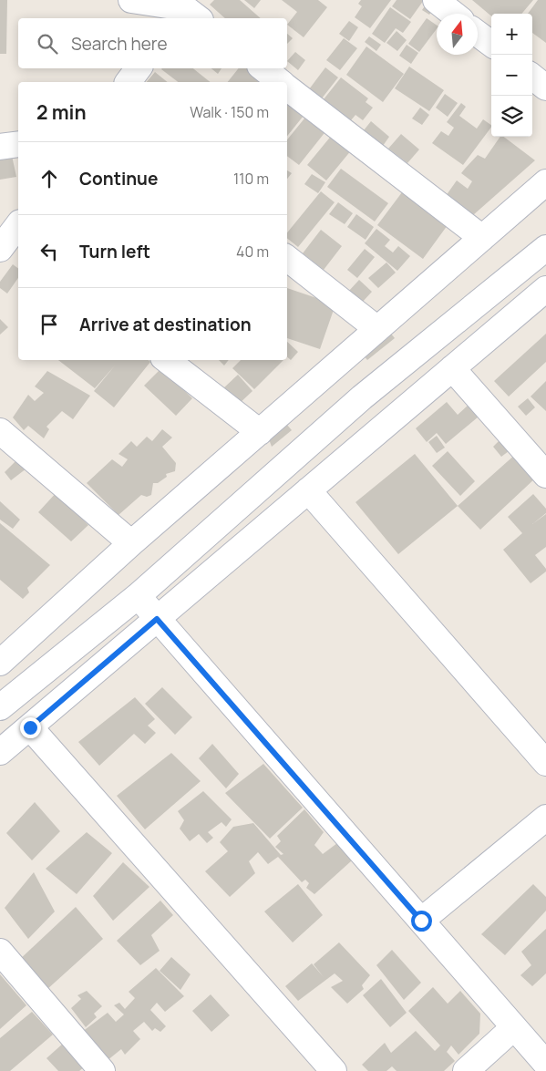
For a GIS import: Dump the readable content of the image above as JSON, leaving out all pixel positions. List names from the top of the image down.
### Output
{
  "north": "top",
  "page": {
    "map_buttons": ["+", "−"],
    "search": "Search here",
    "heading": ["2 min", "Walk · 150 m"],
    "list": [
      ["Continue", "110 m"],
      ["Turn left", "40 m"],
      "Arrive at destination"
    ]
  }
}
